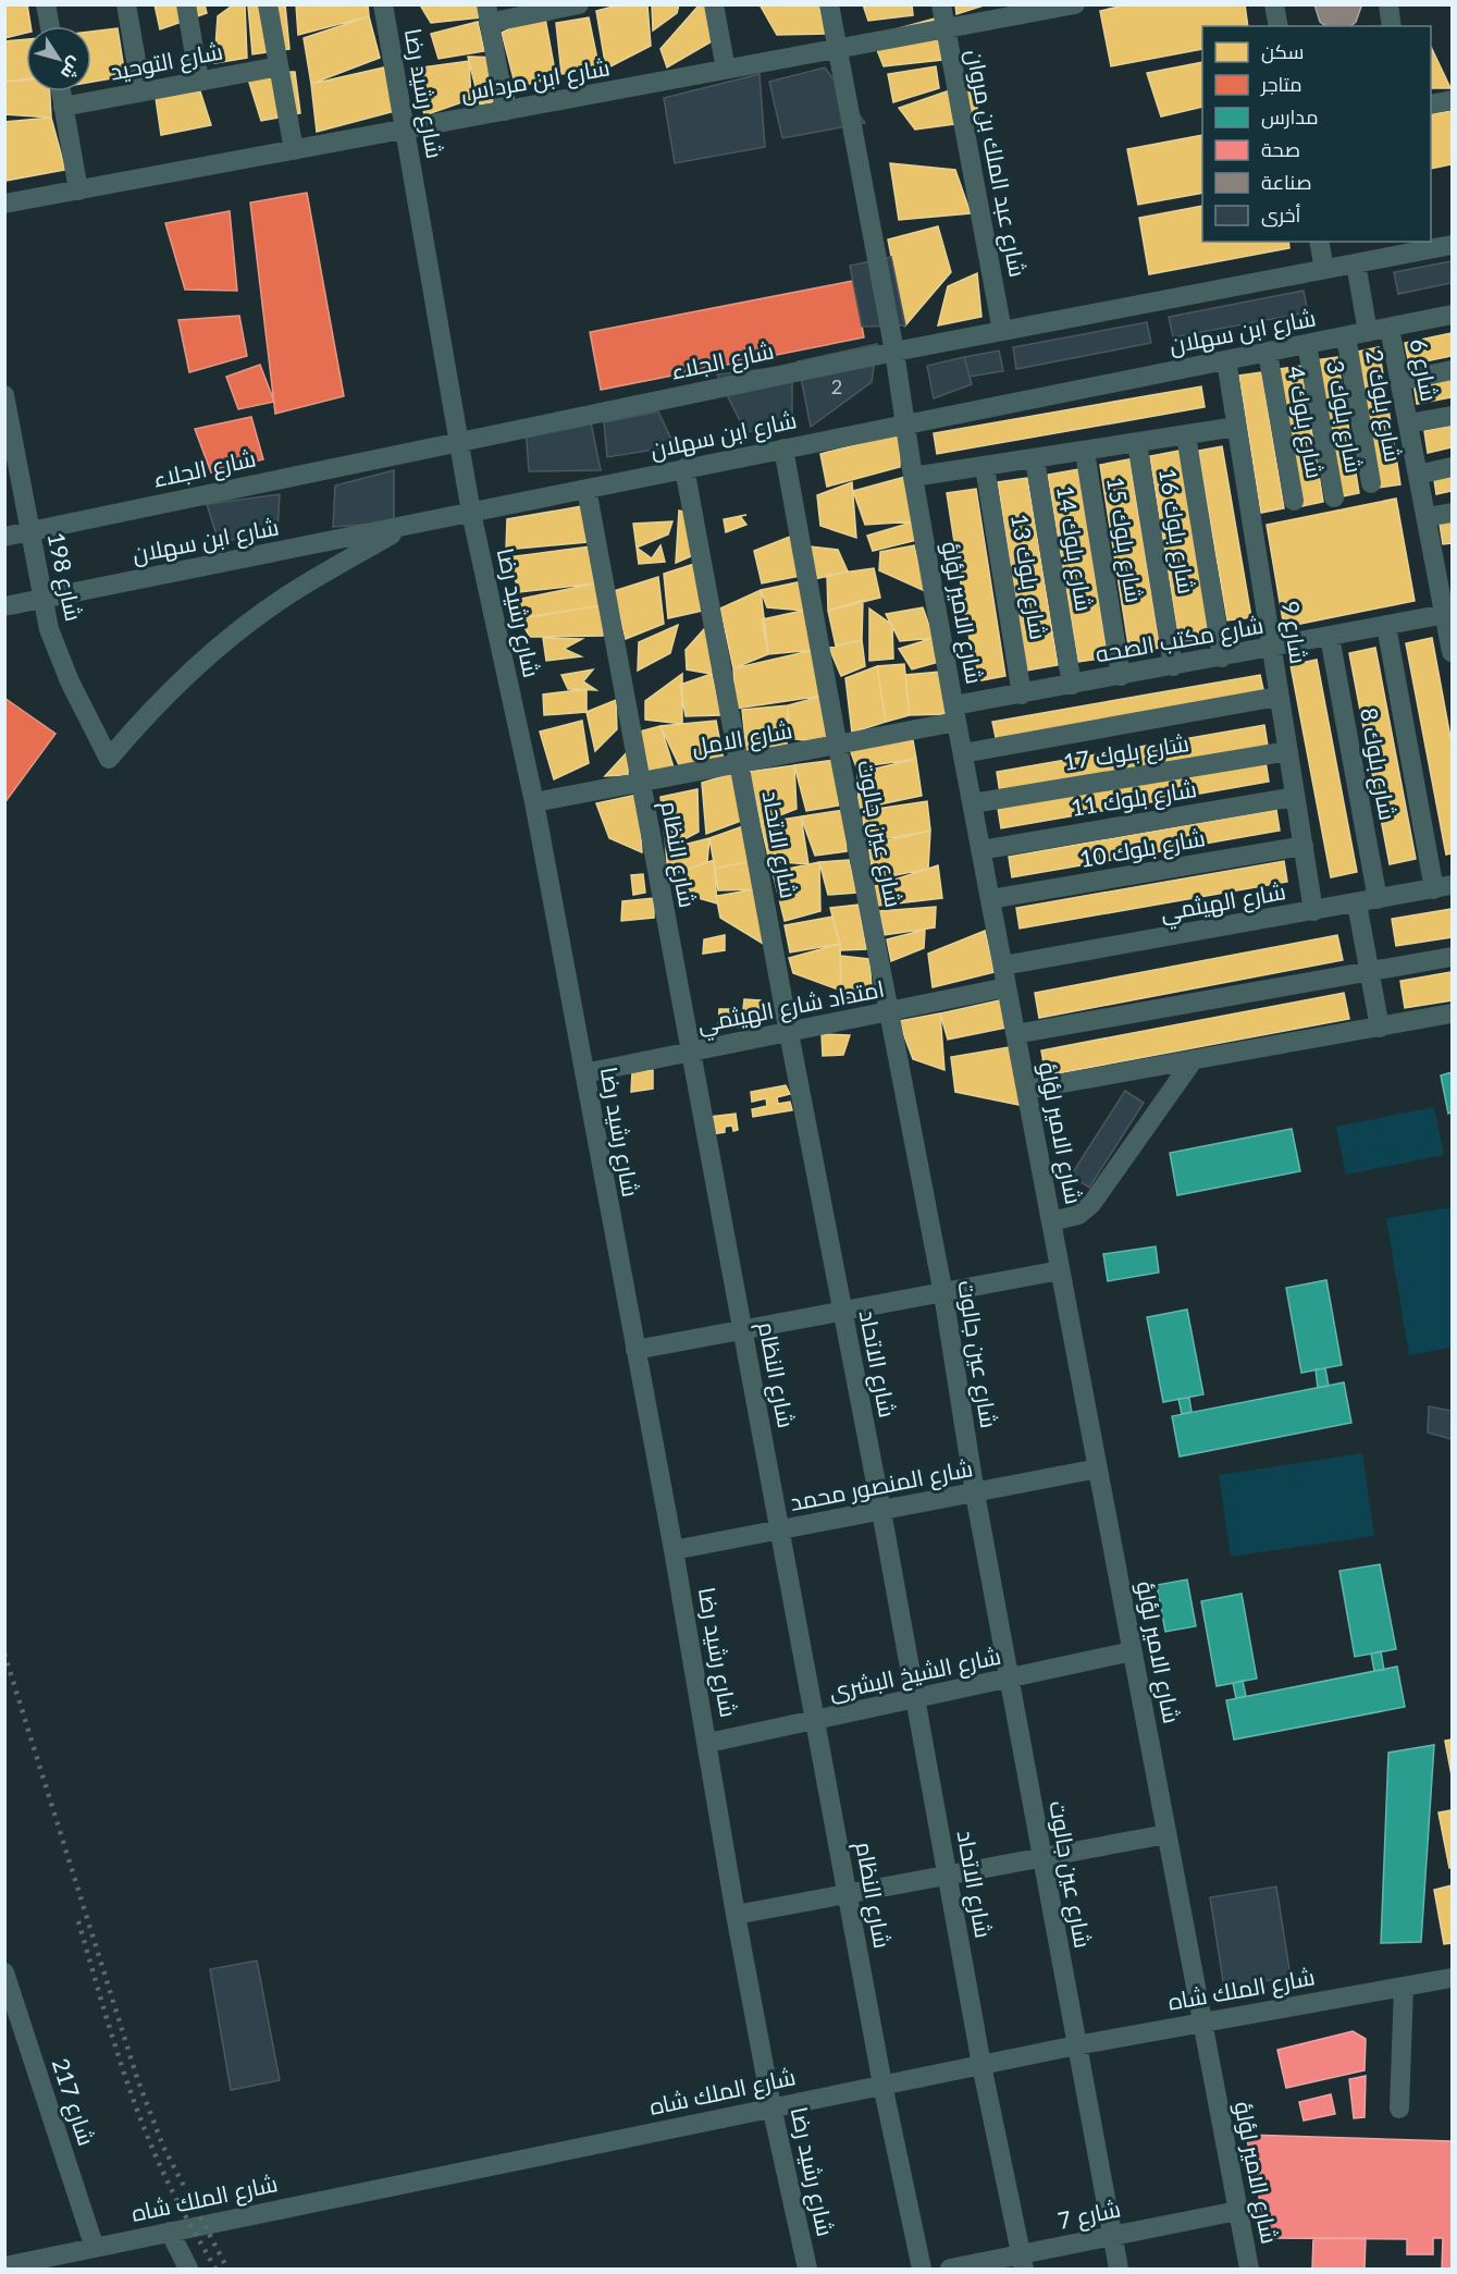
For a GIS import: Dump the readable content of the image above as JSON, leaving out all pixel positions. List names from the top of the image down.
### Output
{
  "streets": {
    "street": [
      "شارع التوحيد",
      "شارع ابن مرداس",
      "شارع رشيد رضا",
      "شارع عبد الملك بن مروان",
      "شارع ابن سهلان",
      "شارع الجلاء",
      "شارع 6",
      "شارع بلوك 2",
      "شارع بلوك 3",
      "شارع بلوك 4",
      "شارع بلوك 16",
      "شارع بلوك 15",
      "شارع بلوك 14",
      "شارع 198",
      "شارع بلوك 13",
      "شارع الامير لؤلؤ",
      "شارع 9",
      "شارع مكتب الصحه",
      "شارع الامل",
      "شارع بلوك 17",
      "شارع بلوك 8",
      "شارع بلوك 11",
      "شارع عين جالوت",
      "شارع الاتحاد",
      "شارع بلوك 10",
      "شارع النظام",
      "شارع الهيثمي",
      "امتداد شارع الهيثمي",
      "شارع المنصور محمد",
      "شارع الشيخ البشرى",
      "شارع الملك شاه",
      "شارع 217",
      "شارع 7"
    ]
  },
  "crossings": [
    ["شارع ابن مرداس", "شارع رشيد رضا"],
    ["شارع ابن مرداس", "شارع عبد الملك بن مروان"],
    ["شارع ابن مرداس", "شارع الامير لؤلؤ"],
    ["شارع رشيد رضا", "شارع ابن سهلان"],
    ["شارع رشيد رضا", "شارع الجلاء"],
    ["شارع رشيد رضا", "شارع الامل"],
    ["شارع رشيد رضا", "امتداد شارع الهيثمي"],
    ["شارع رشيد رضا", "شارع المنصور محمد"],
    ["شارع رشيد رضا", "شارع الشيخ البشرى"],
    ["شارع رشيد رضا", "شارع الملك شاه"],
    ["شارع عبد الملك بن مروان", "شارع الجلاء"],
    ["شارع ابن سهلان", "شارع 6"],
    ["شارع ابن سهلان", "شارع بلوك 2"],
    ["شارع ابن سهلان", "شارع بلوك 3"],
    ["شارع ابن سهلان", "شارع بلوك 4"],
    ["شارع ابن سهلان", "شارع 198"],
    ["شارع ابن سهلان", "شارع الامير لؤلؤ"],
    ["شارع ابن سهلان", "شارع 9"],
    ["شارع ابن سهلان", "شارع عين جالوت"],
    ["شارع ابن سهلان", "شارع الاتحاد"],
    ["شارع ابن سهلان", "شارع النظام"],
    ["شارع الجلاء", "شارع 198"],
    ["شارع الجلاء", "شارع الامير لؤلؤ"],
    ["شارع 6", "شارع مكتب الصحه"],
    ["شارع بلوك 16", "شارع مكتب الصحه"],
    ["شارع بلوك 15", "شارع مكتب الصحه"],
    ["شارع بلوك 14", "شارع مكتب الصحه"],
    ["شارع بلوك 13", "شارع مكتب الصحه"],
    ["شارع الامير لؤلؤ", "شارع مكتب الصحه"],
    ["شارع الامير لؤلؤ", "شارع الامل"],
    ["شارع الامير لؤلؤ", "شارع بلوك 17"],
    ["شارع الامير لؤلؤ", "شارع بلوك 11"],
    ["شارع الامير لؤلؤ", "شارع بلوك 10"],
    ["شارع الامير لؤلؤ", "شارع الهيثمي"],
    ["شارع الامير لؤلؤ", "امتداد شارع الهيثمي"],
    ["شارع الامير لؤلؤ", "شارع المنصور محمد"],
    ["شارع الامير لؤلؤ", "شارع الشيخ البشرى"],
    ["شارع الامير لؤلؤ", "شارع الملك شاه"],
    ["شارع الامير لؤلؤ", "شارع 7"],
    ["شارع 9", "شارع مكتب الصحه"],
    ["شارع 9", "شارع بلوك 17"],
    ["شارع 9", "شارع بلوك 11"],
    ["شارع 9", "شارع بلوك 10"],
    ["شارع 9", "شارع الهيثمي"],
    ["شارع مكتب الصحه", "شارع الامل"],
    ["شارع مكتب الصحه", "شارع بلوك 8"],
    ["شارع الامل", "شارع عين جالوت"],
    ["شارع الامل", "شارع الاتحاد"],
    ["شارع الامل", "شارع النظام"],
    ["شارع بلوك 8", "شارع الهيثمي"],
    ["شارع عين جالوت", "امتداد شارع الهيثمي"],
    ["شارع عين جالوت", "شارع المنصور محمد"],
    ["شارع عين جالوت", "شارع الشيخ البشرى"],
    ["شارع عين جالوت", "شارع الملك شاه"],
    ["شارع عين جالوت", "شارع 7"],
    ["شارع الاتحاد", "امتداد شارع الهيثمي"],
    ["شارع الاتحاد", "شارع المنصور محمد"],
    ["شارع الاتحاد", "شارع الشيخ البشرى"],
    ["شارع الاتحاد", "شارع الملك شاه"],
    ["شارع الاتحاد", "شارع 7"],
    ["شارع النظام", "امتداد شارع الهيثمي"],
    ["شارع النظام", "شارع المنصور محمد"],
    ["شارع النظام", "شارع الشيخ البشرى"],
    ["شارع النظام", "شارع الملك شاه"],
    ["شارع الملك شاه", "شارع 217"]
  ],
  "house_numbers": ["2"],
  "legend": [
    "سكن",
    "متاجر",
    "مدارس",
    "صحة",
    "صناعة",
    "أخرى"
  ],
  "north": "bottom right"
}
